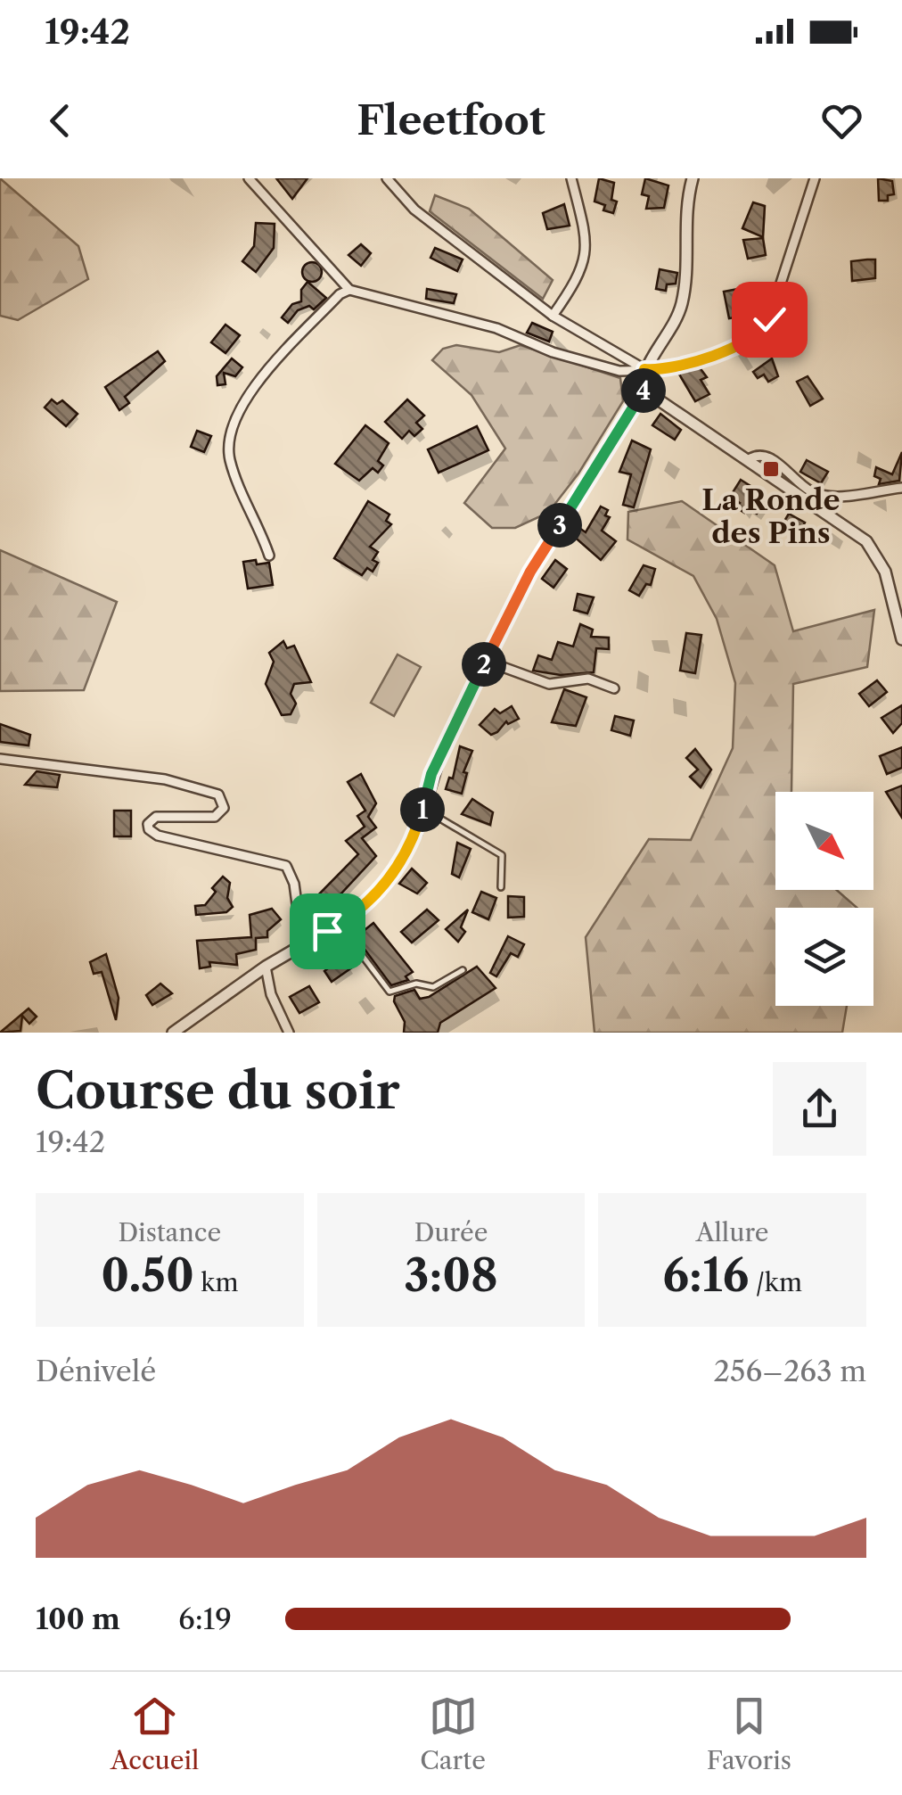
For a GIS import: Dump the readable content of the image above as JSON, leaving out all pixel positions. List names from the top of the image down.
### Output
{
  "places": {
    "transit": ["La Ronde des Pins"]
  },
  "north": "bottom right",
  "page": {
    "status": "19:42",
    "header": "Fleetfoot",
    "pins": [
      "4",
      "3",
      "2",
      "1"
    ],
    "heading": ["Course du soir", "19:42"],
    "stats": [
      ["Distance", "0.50 km"],
      ["Durée", "3:08"],
      ["Allure", "6:16 /km"]
    ],
    "chart": ["Dénivelé", "256–263 m"],
    "list": [
      {
        "name": "100 m",
        "note": "6:19"
      }
    ],
    "tabs": ["Accueil", "Carte", "Favoris"]
  }
}
